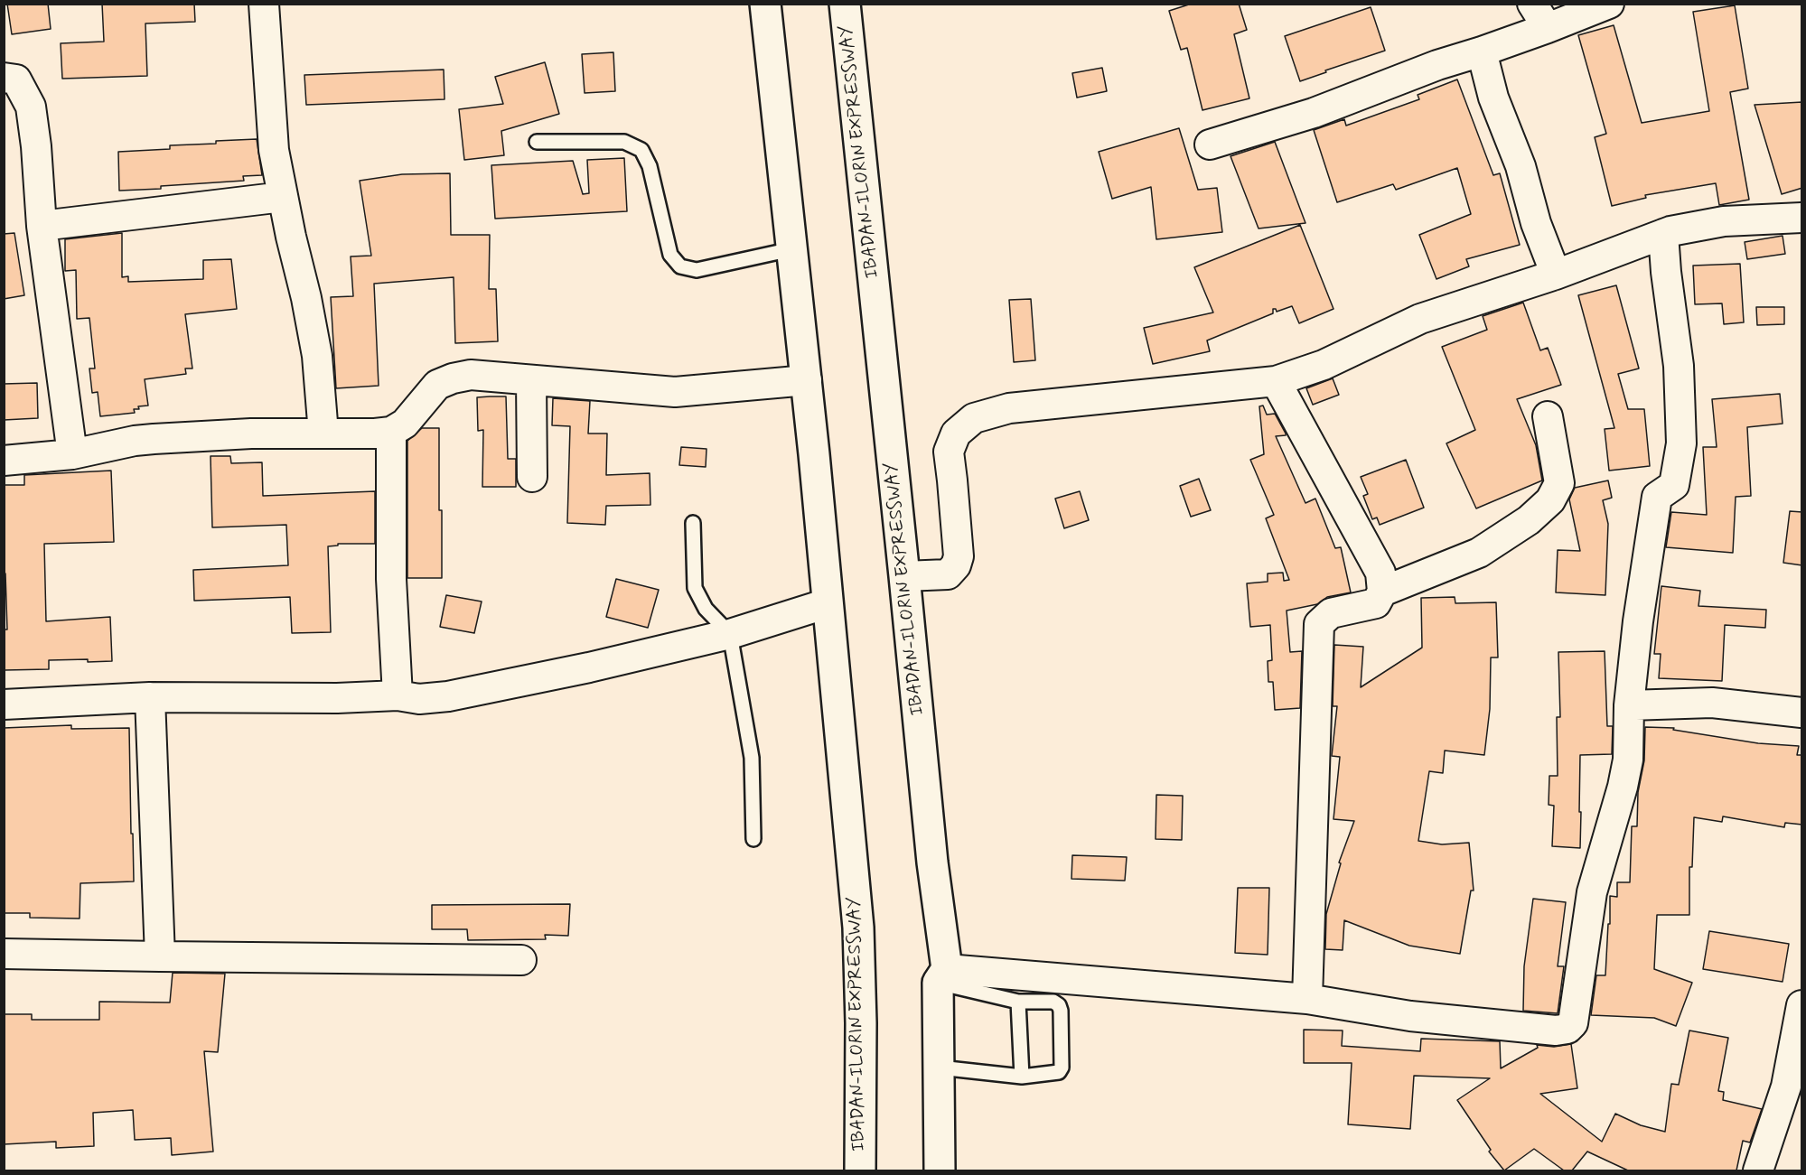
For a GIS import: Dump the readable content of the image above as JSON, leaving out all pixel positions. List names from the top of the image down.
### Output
{
  "streets": {
    "highway": ["IBADAN-ILORIN EXPRESSWAY"]
  }
}
